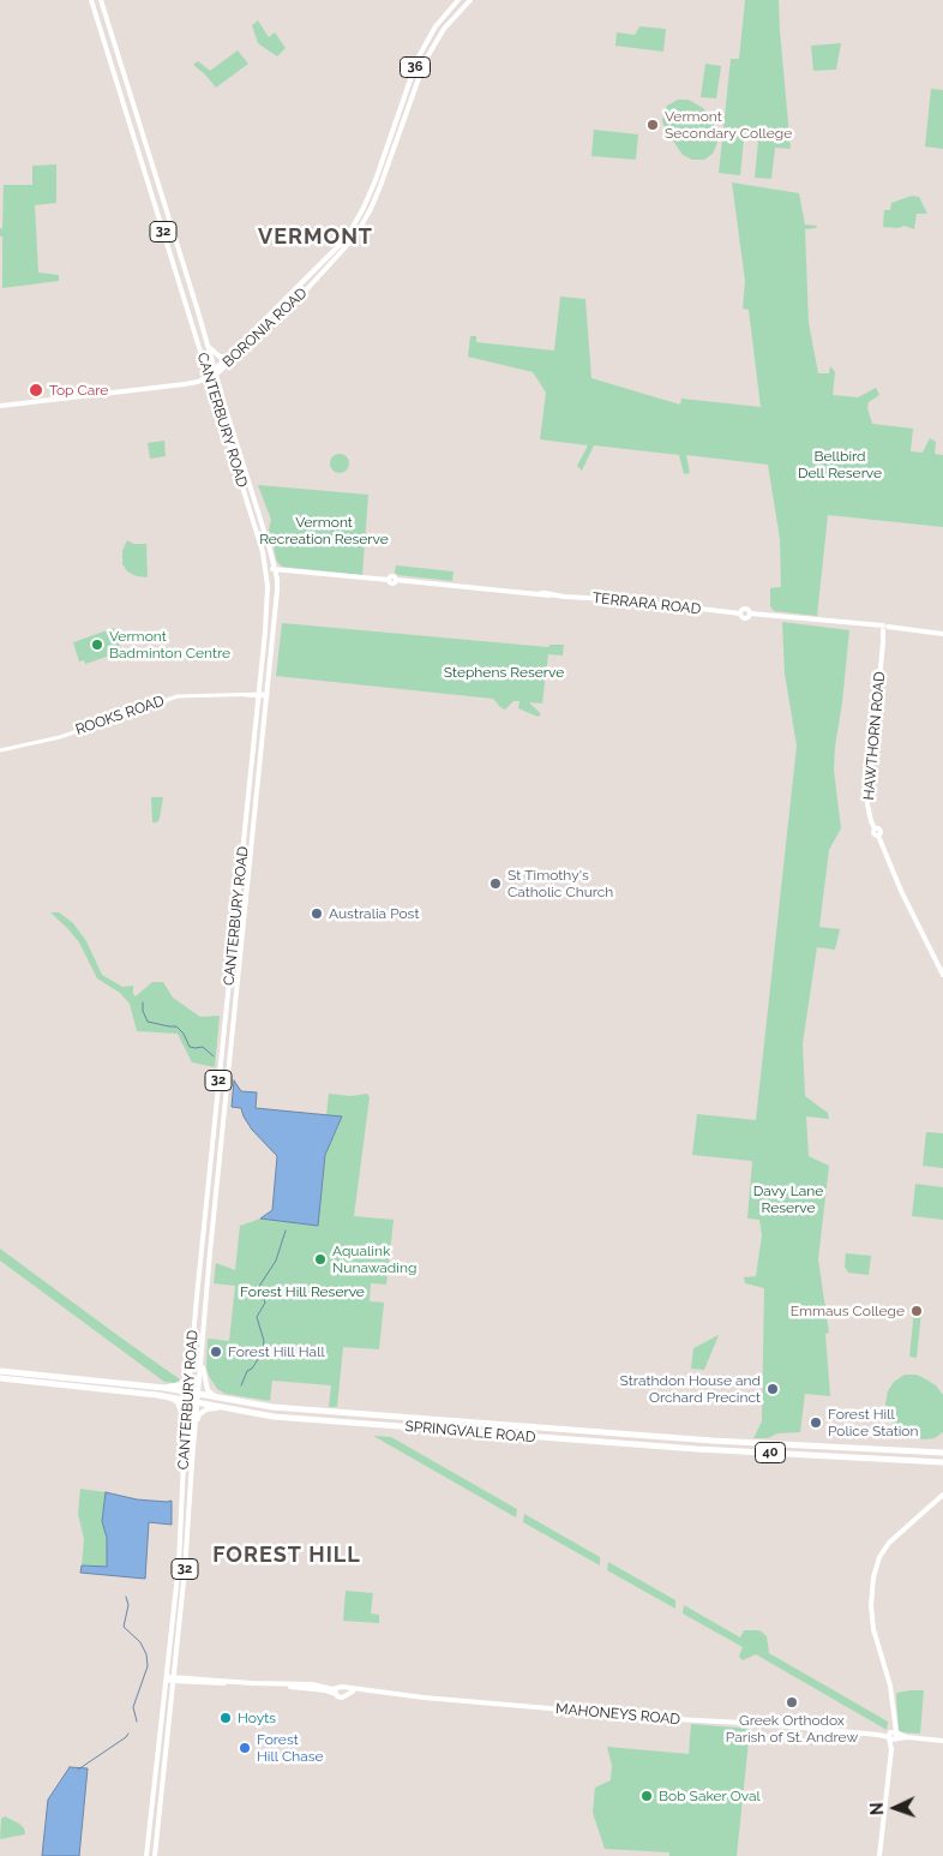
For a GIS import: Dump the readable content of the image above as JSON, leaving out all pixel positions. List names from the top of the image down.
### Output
{
  "streets": {
    "highway": ["SPRINGVALE ROAD", "40"],
    "main road": [
      "36",
      "32",
      "BORONIA ROAD",
      "CANTERBURY ROAD",
      "TERRARA ROAD",
      "HAWTHORN ROAD",
      "MAHONEYS ROAD"
    ],
    "street": ["ROOKS ROAD"]
  },
  "crossings": [
    ["36", "BORONIA ROAD"],
    ["36", "CANTERBURY ROAD"],
    ["BORONIA ROAD", "CANTERBURY ROAD"],
    ["CANTERBURY ROAD", "ROOKS ROAD"],
    ["CANTERBURY ROAD", "SPRINGVALE ROAD"],
    ["TERRARA ROAD", "HAWTHORN ROAD"]
  ],
  "districts": ["VERMONT", "FOREST HILL"],
  "parks": [
    "Bellbird Dell Reserve",
    "Vermont Recreation Reserve",
    "Stephens Reserve",
    "Davy Lane Reserve",
    "Forest Hill Reserve"
  ],
  "places": [
    "Vermont Secondary College",
    "Top Care",
    "Vermont Badminton Centre",
    "St Timothy's Catholic Church",
    "Australia Post",
    "Aqualink Nunawading",
    "Emmaus College",
    "Forest Hill Hall",
    "Strathdon House and Orchard Precinct",
    "Forest Hill Police Station",
    "Greek Orthodox Parish of St. Andrew",
    "Hoyts",
    "Forest Hill Chase",
    "Bob Saker Oval"
  ],
  "north": "left"
}
